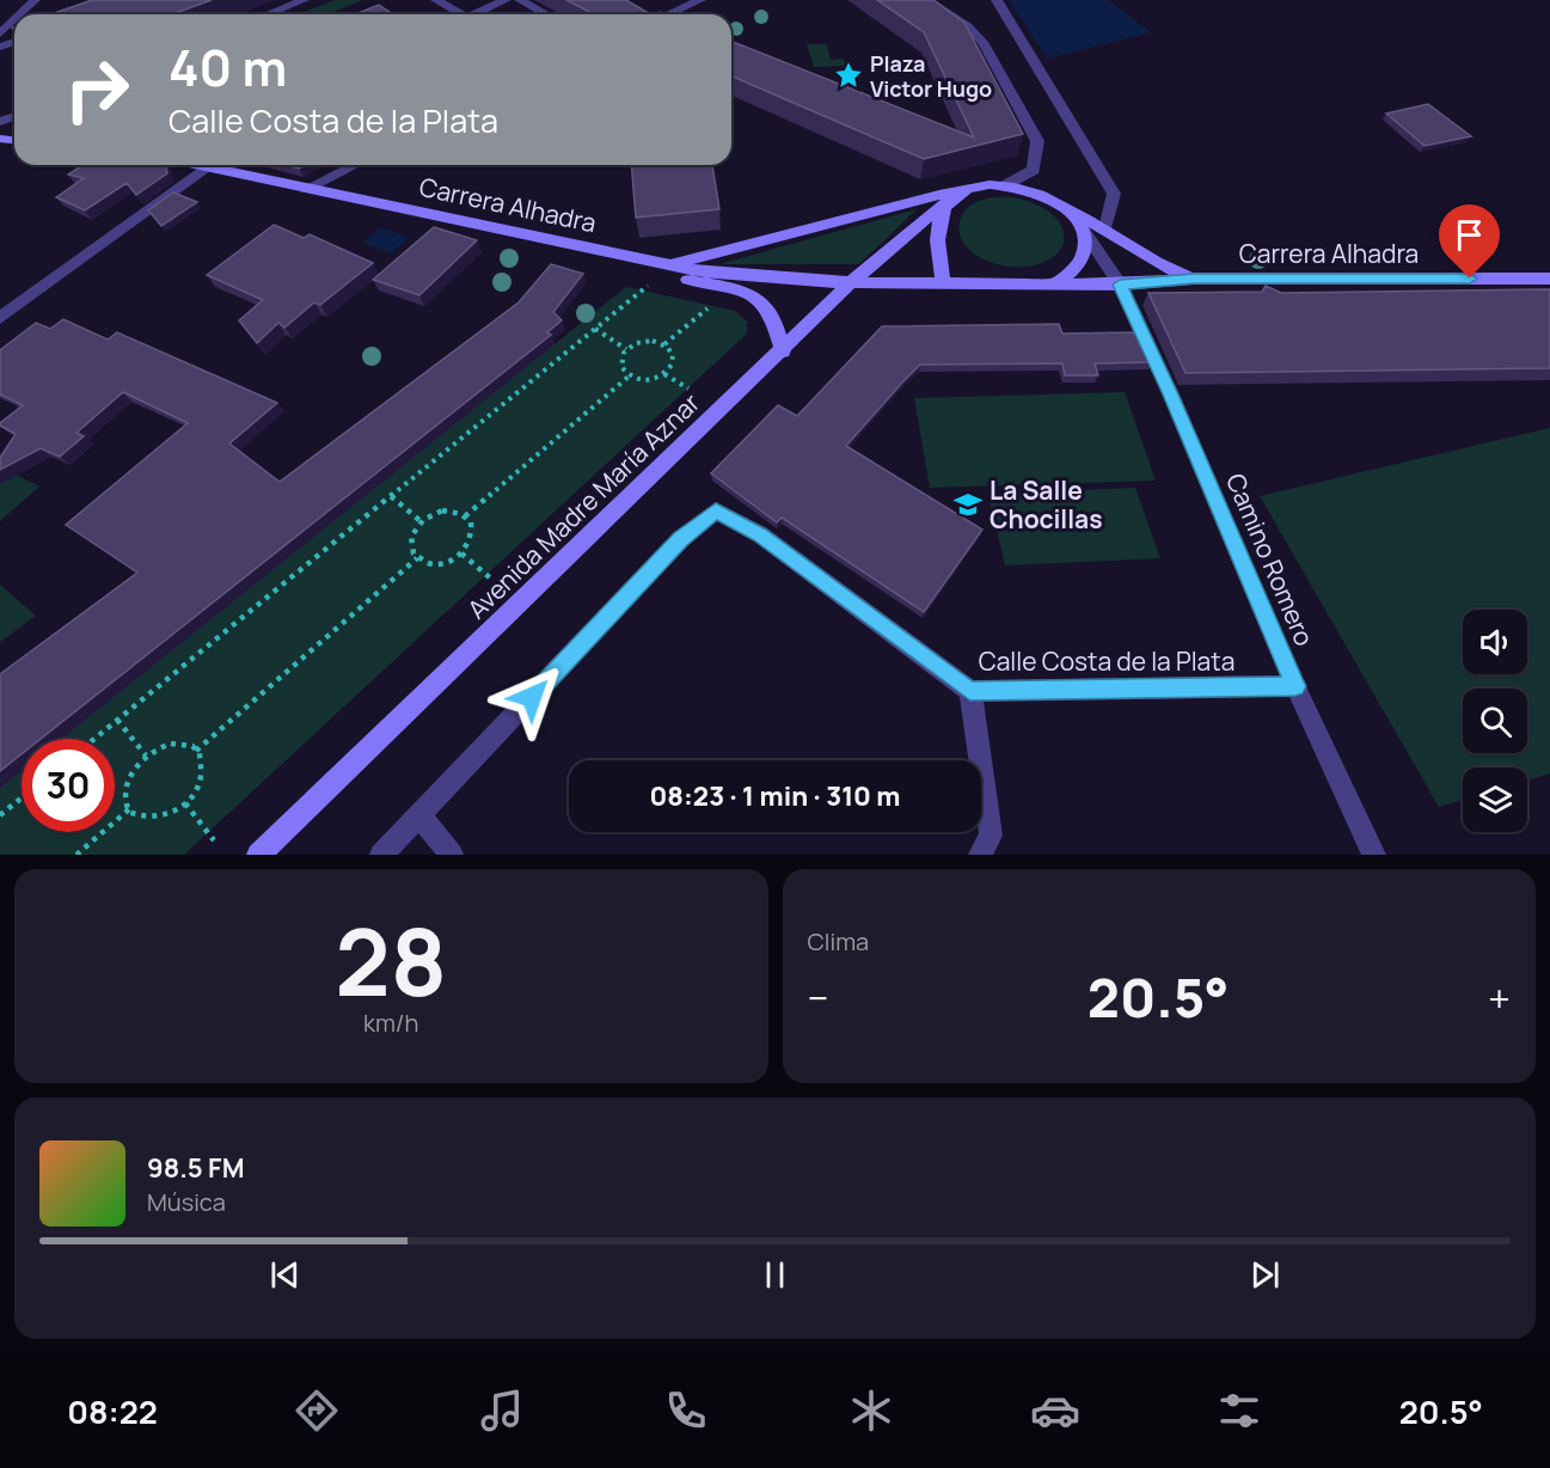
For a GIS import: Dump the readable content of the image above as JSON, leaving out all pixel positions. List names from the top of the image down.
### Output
{
  "streets": {
    "street": [
      "Carrera Alhadra",
      "Avenida Madre María Aznar",
      "Camino Romero",
      "Calle Costa de la Plata"
    ]
  },
  "crossings": [
    ["Carrera Alhadra", "Avenida Madre María Aznar"],
    ["Carrera Alhadra", "Camino Romero"],
    ["Avenida Madre María Aznar", "Camino Romero"],
    ["Camino Romero", "Calle Costa de la Plata"]
  ],
  "places": {
    "place": ["Plaza Victor Hugo"],
    "school or university": ["La Salle Chocillas"]
  },
  "page": {
    "turn": ["40 m", "Calle Costa de la Plata"],
    "limit": "30",
    "trip": "08:23 · 1 min · 310 m",
    "tile": [
      ["28", "km/h"],
      "Clima"
    ],
    "heat": ["−", "20.5°", "+"],
    "song": ["98.5 FM", "Música"],
    "tabs": ["08:22", "20.5°"]
  }
}
